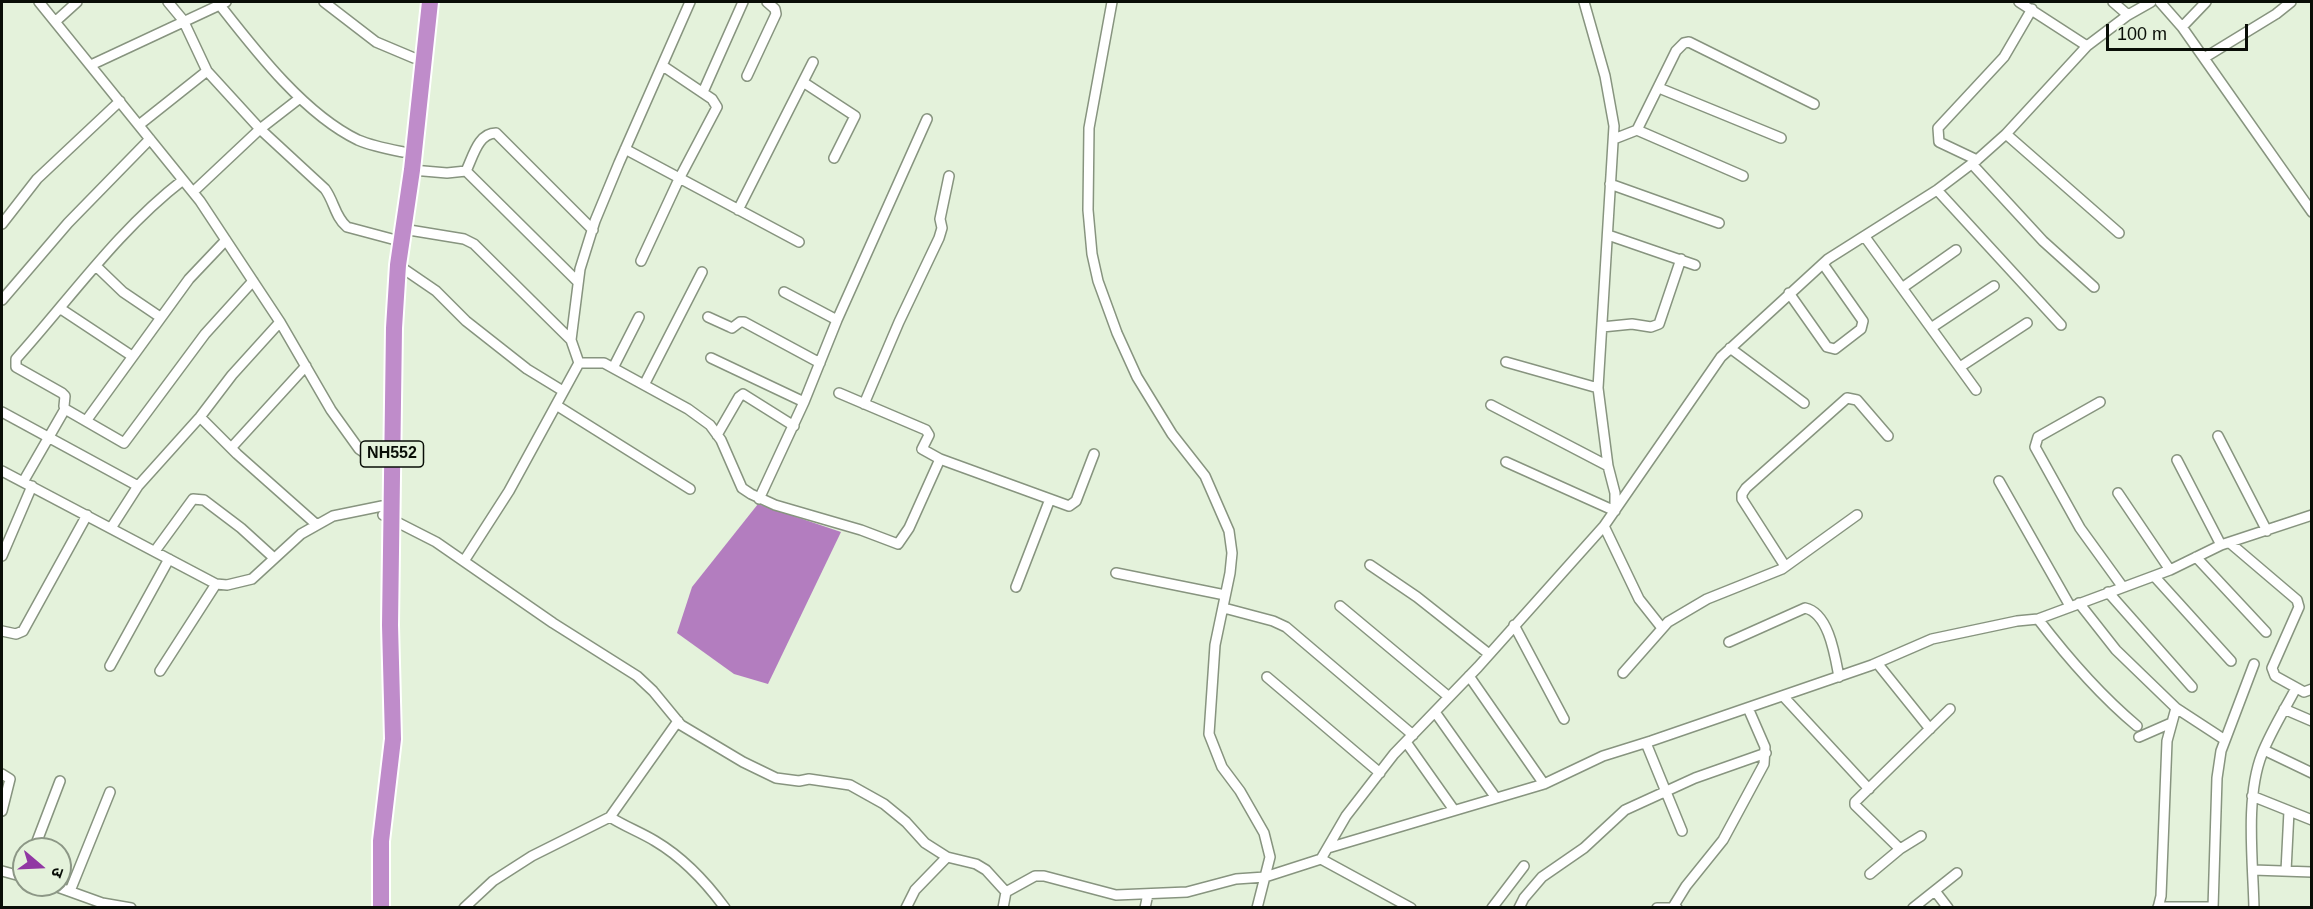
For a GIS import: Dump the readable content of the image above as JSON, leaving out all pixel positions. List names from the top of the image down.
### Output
{
  "streets": {
    "highway": ["NH552"]
  },
  "scale_bar": "100 m",
  "north": "right"
}
